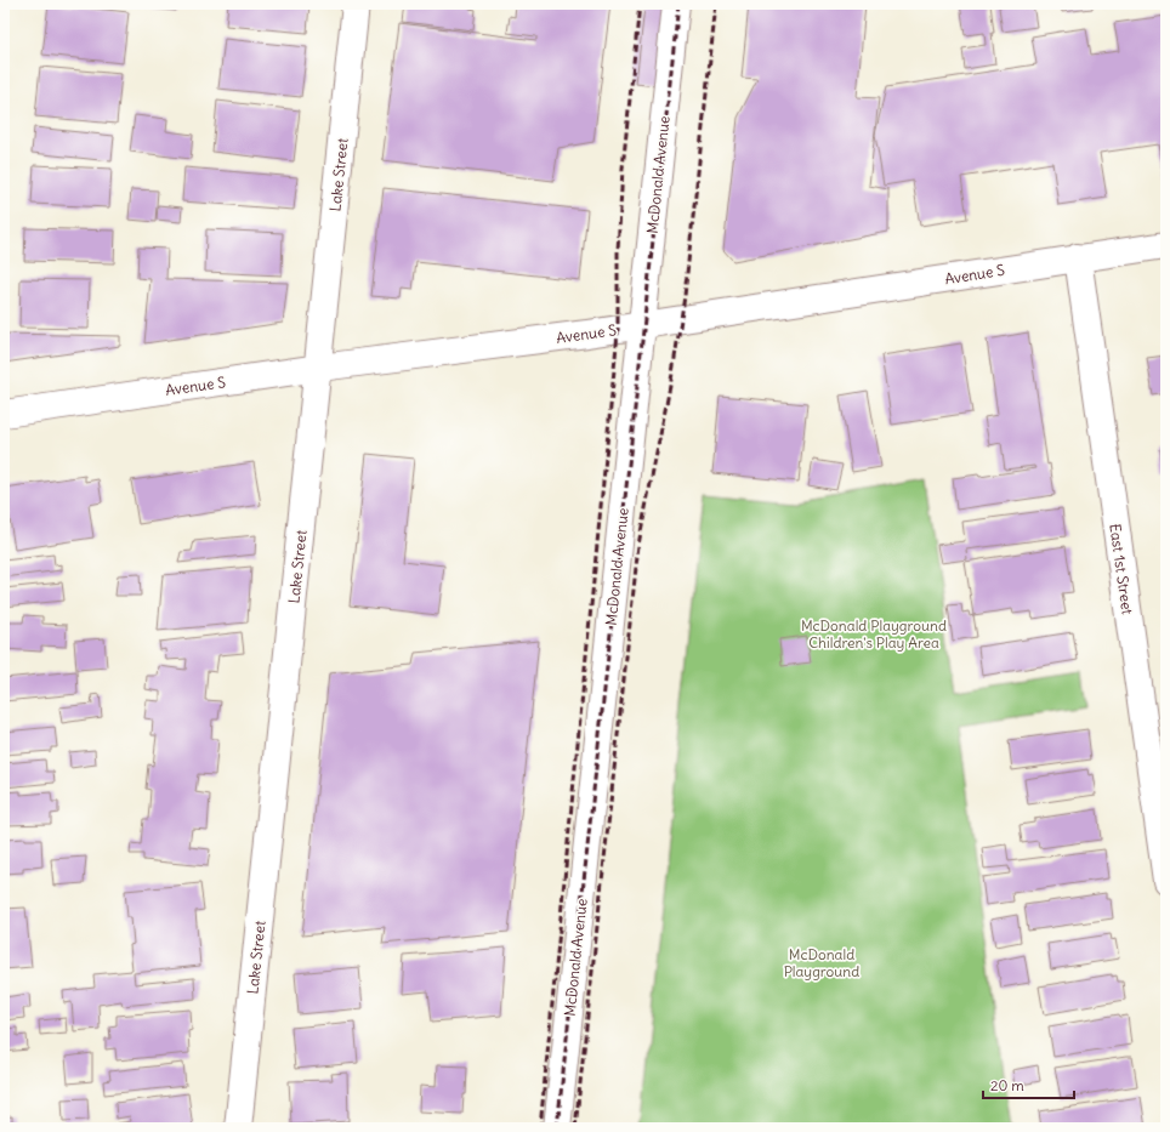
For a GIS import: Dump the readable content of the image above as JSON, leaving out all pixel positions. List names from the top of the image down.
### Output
{
  "streets": {
    "street": [
      "Lake Street",
      "McDonald Avenue",
      "Avenue S",
      "East 1st Street"
    ]
  },
  "crossings": [
    ["Lake Street", "Avenue S"],
    ["McDonald Avenue", "Avenue S"],
    ["Avenue S", "East 1st Street"]
  ],
  "parks": ["McDonald Playground Children's Play Area", "McDonald Playground"],
  "scale_bar": "20 m"
}
